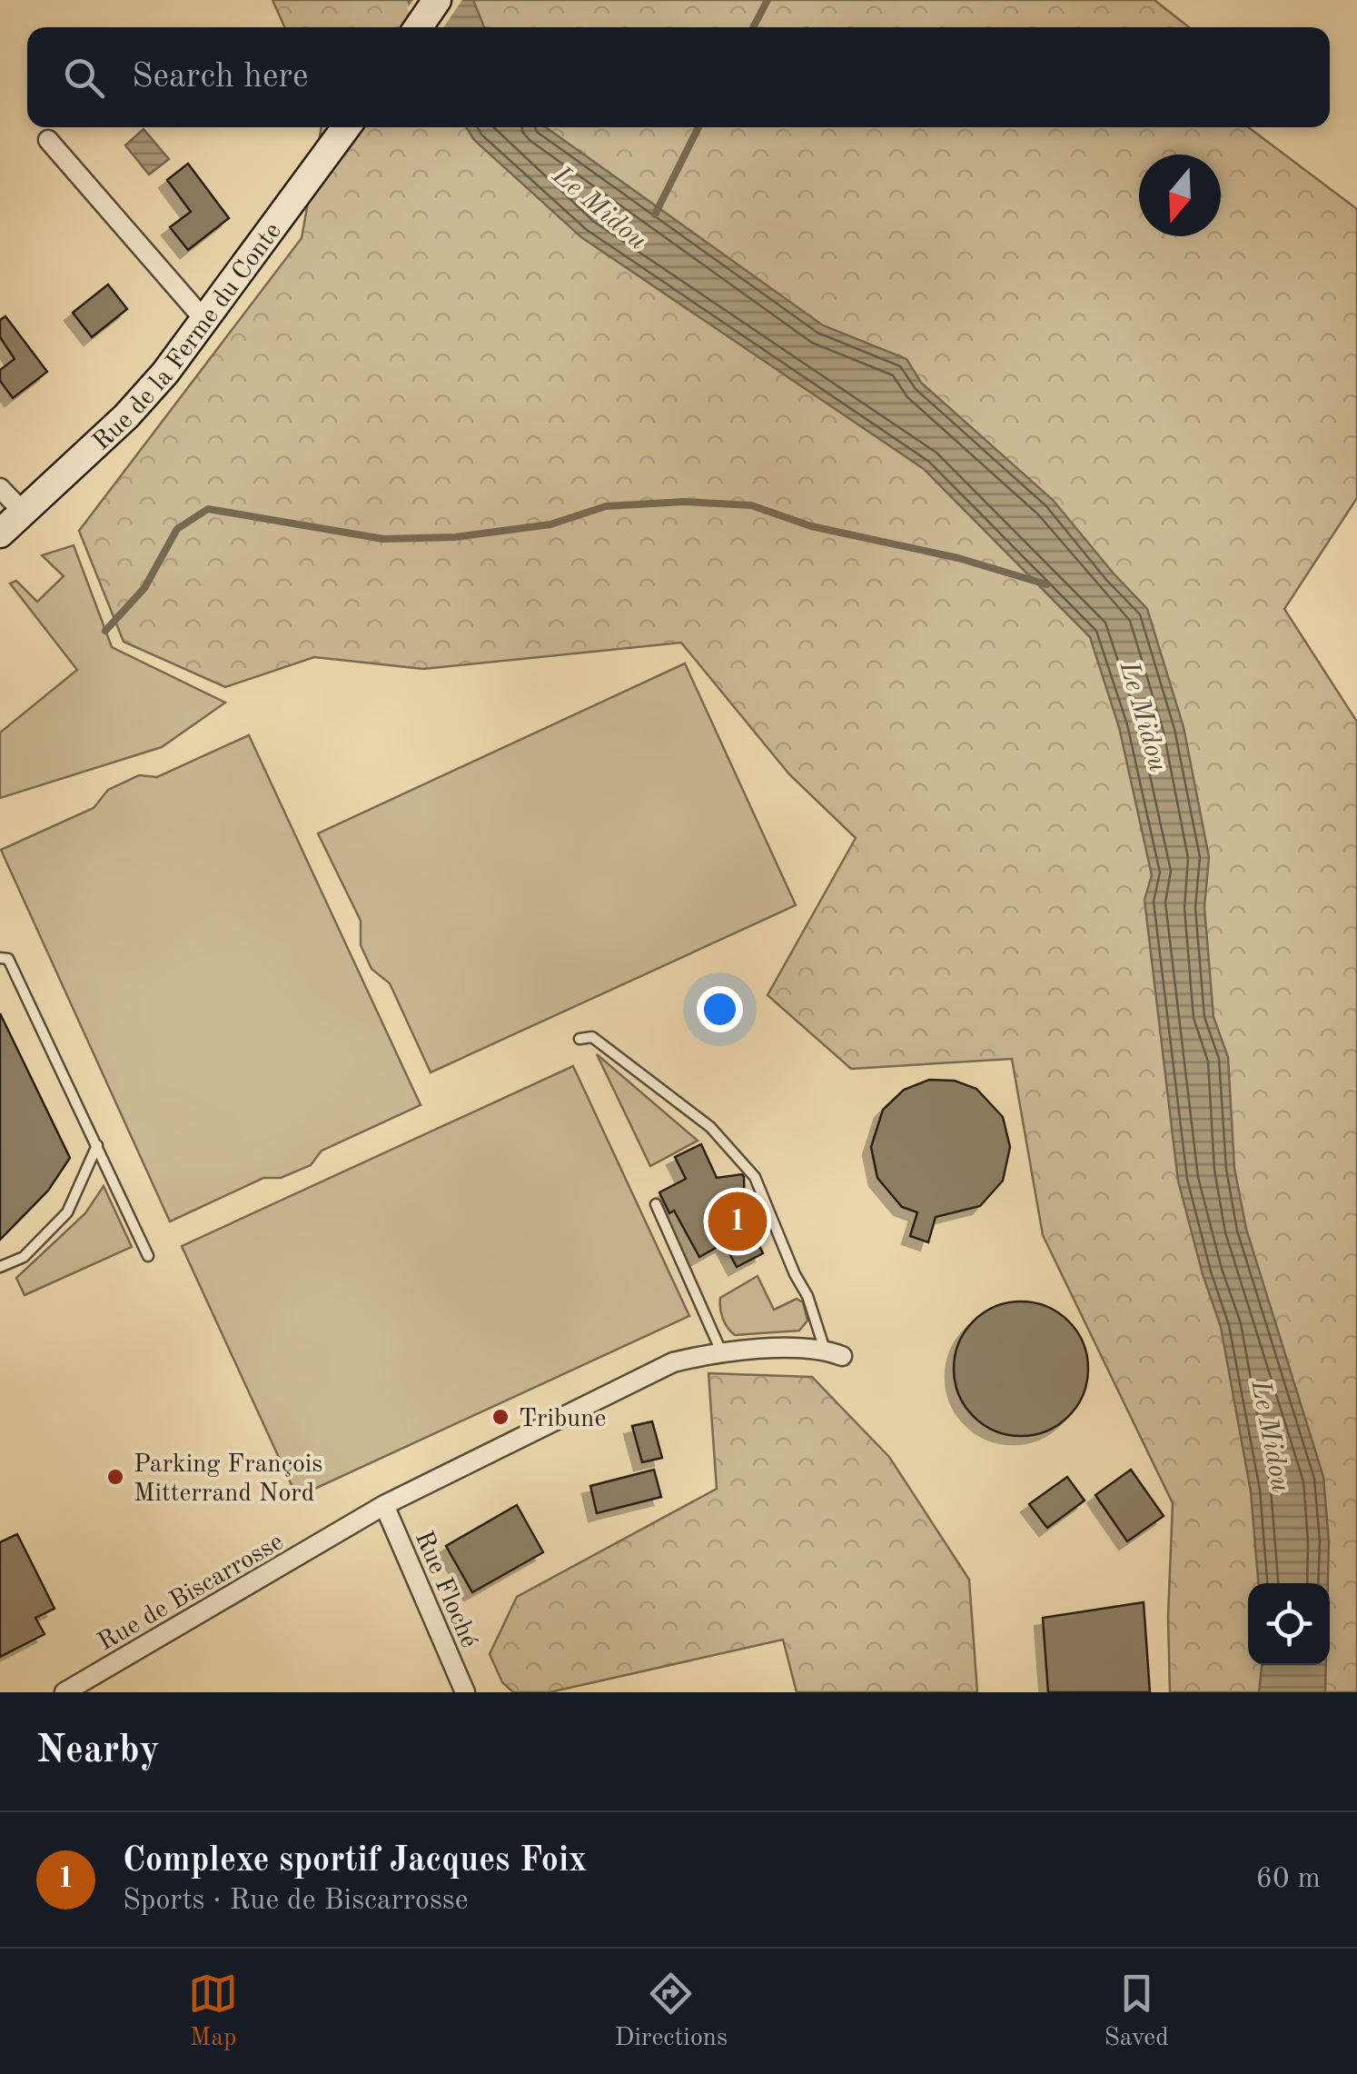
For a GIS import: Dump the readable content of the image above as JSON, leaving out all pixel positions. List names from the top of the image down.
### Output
{
  "streets": {
    "street": ["Rue de la Ferme du Conte", "Rue Floché", "Rue de Biscarrosse"]
  },
  "crossings": [
    ["Rue Floché", "Rue de Biscarrosse"]
  ],
  "water": ["Le Midou"],
  "places": ["Tribune", "Parking François Mitterrand Nord"],
  "north": "bottom",
  "page": {
    "search": "Search here",
    "pins": "1",
    "heading": "Nearby",
    "list": [
      {
        "mark": "1",
        "name": "Complexe sportif Jacques Foix",
        "note": "Sports · Rue de Biscarrosse",
        "value": "60 m"
      }
    ],
    "nav": ["Map", "Directions", "Saved"]
  }
}
